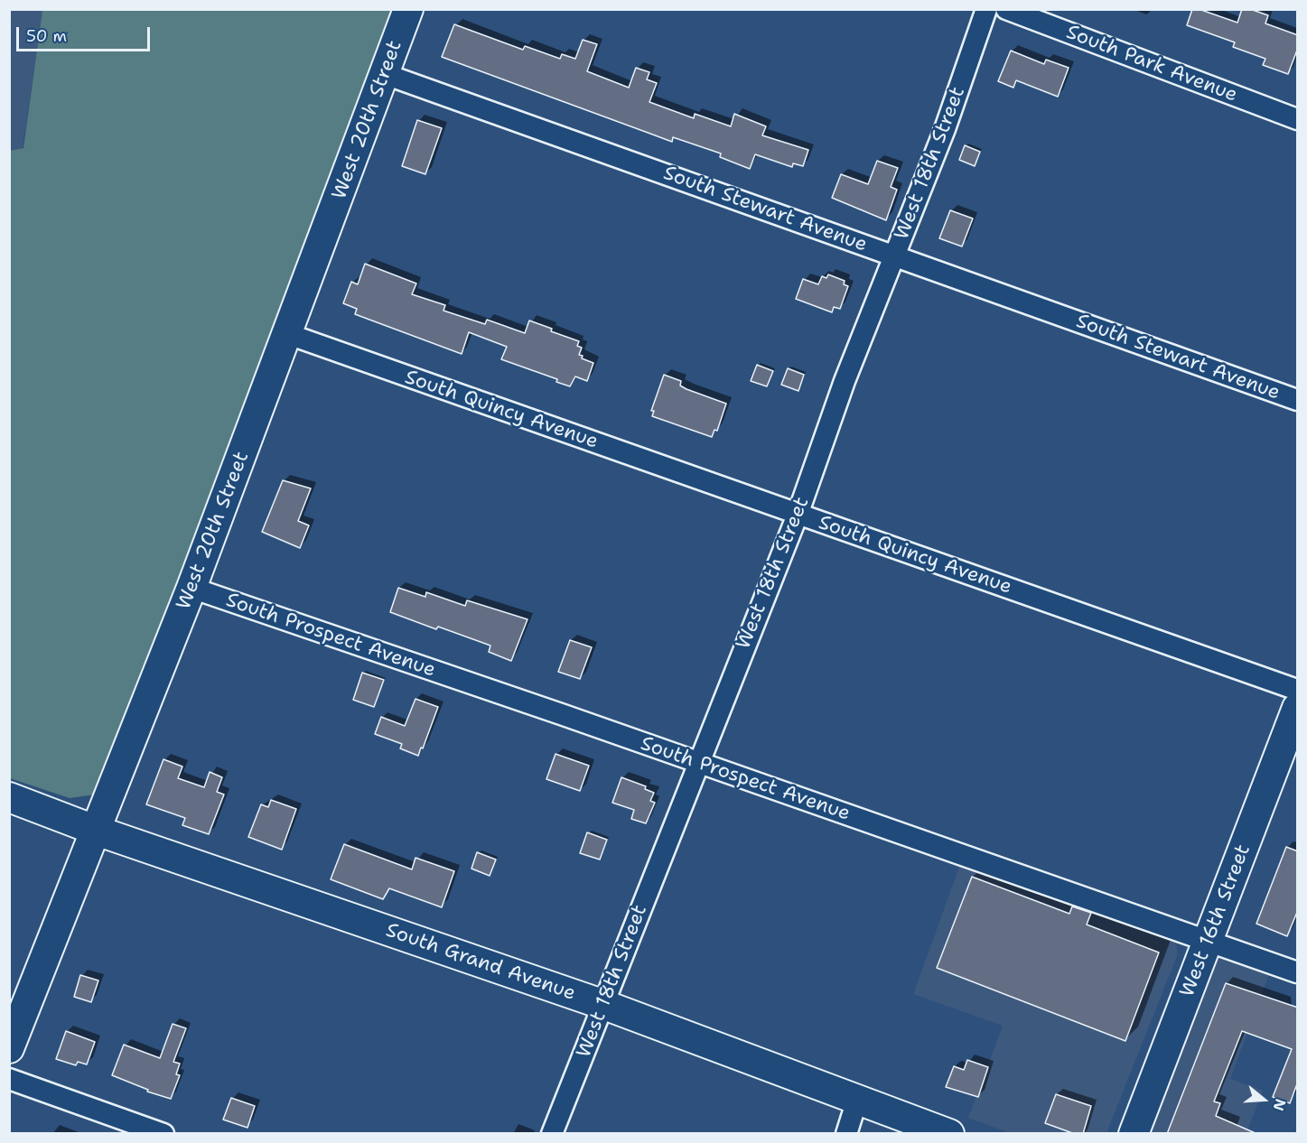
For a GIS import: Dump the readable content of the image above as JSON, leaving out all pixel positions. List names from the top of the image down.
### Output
{
  "streets": {
    "street": [
      "South Park Avenue",
      "West 20th Street",
      "West 18th Street",
      "South Stewart Avenue",
      "South Quincy Avenue",
      "South Prospect Avenue",
      "West 16th Street",
      "South Grand Avenue"
    ]
  },
  "crossings": [
    ["West 20th Street", "South Stewart Avenue"],
    ["West 20th Street", "South Quincy Avenue"],
    ["West 20th Street", "South Prospect Avenue"],
    ["West 20th Street", "South Grand Avenue"],
    ["West 18th Street", "South Stewart Avenue"],
    ["West 18th Street", "South Quincy Avenue"],
    ["West 18th Street", "South Prospect Avenue"],
    ["West 18th Street", "South Grand Avenue"],
    ["South Prospect Avenue", "West 16th Street"]
  ],
  "scale_bar": "50 m",
  "north": "right"
}
